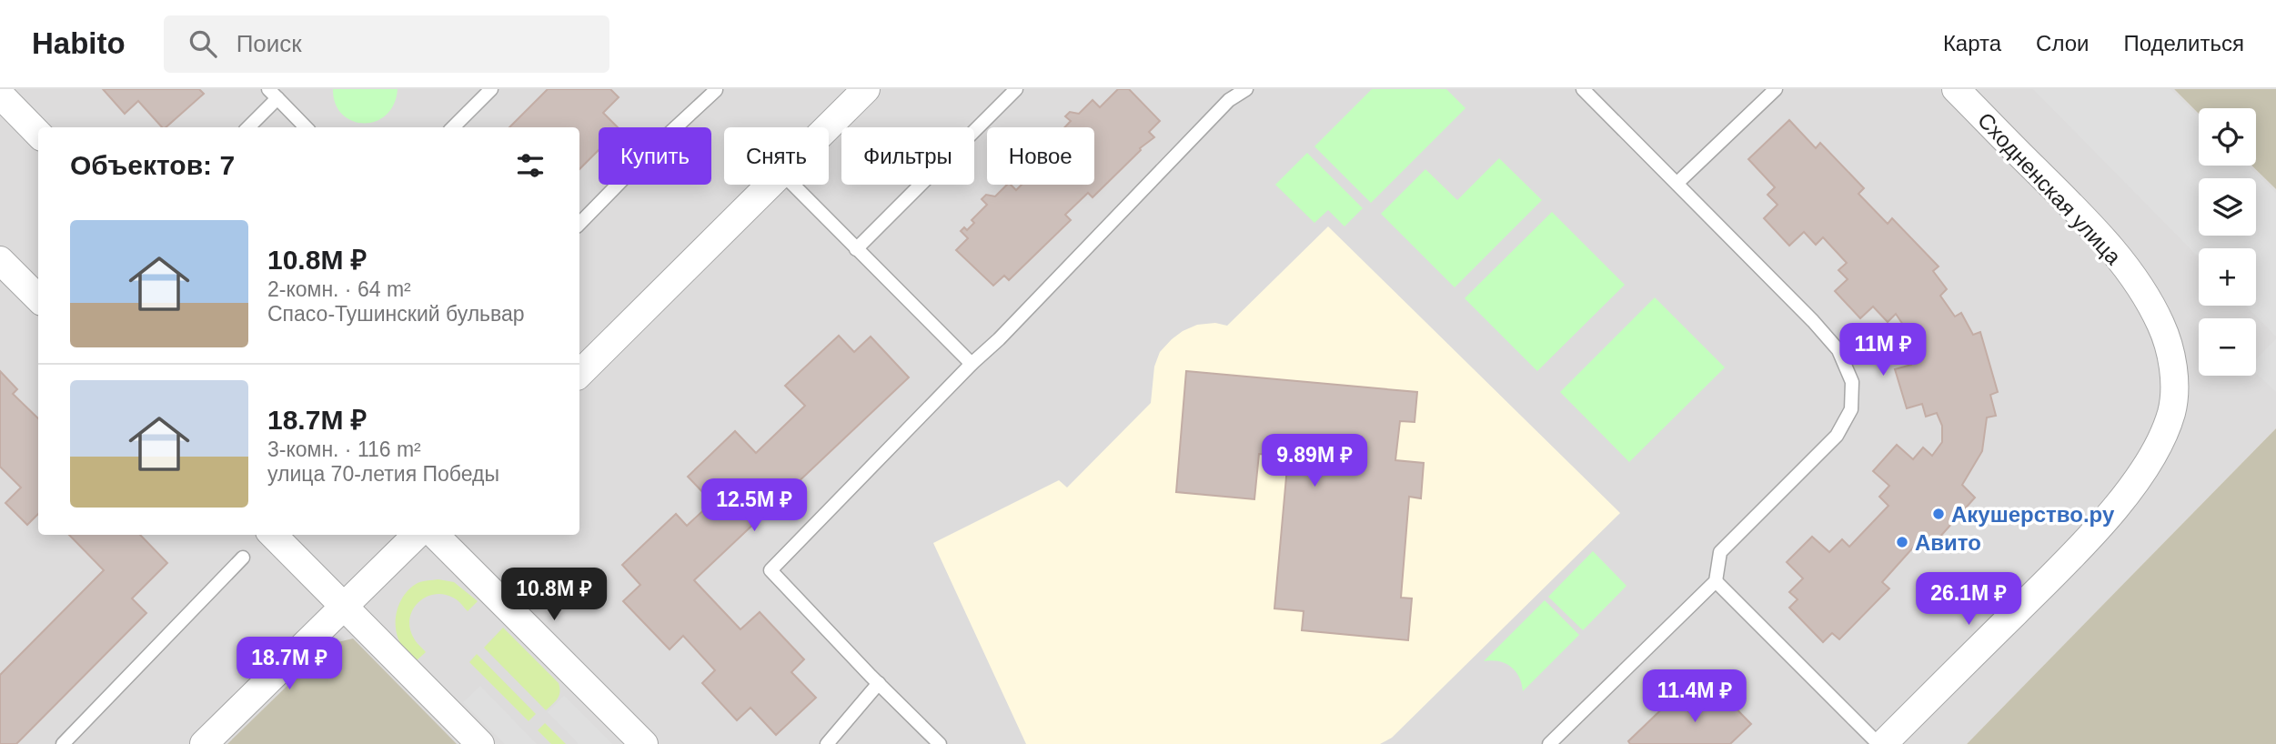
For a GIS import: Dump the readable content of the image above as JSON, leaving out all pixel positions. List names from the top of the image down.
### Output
{
  "streets": {
    "street": ["Сходненская улица"]
  },
  "places": ["Акушерство.ру", "Авито"],
  "page": {
    "header": "Habito",
    "search": "Поиск",
    "nav": ["Карта", "Слои", "Поделиться"],
    "map_buttons": ["+", "−"],
    "chip": [
      "Купить",
      "Снять",
      "Фильтры",
      "Новое"
    ],
    "heading": "Объектов: 7",
    "list": [
      {
        "name": "10.8M ₽",
        "note": "2-комн. · 64 m² · Спасо-Тушинский бульвар"
      },
      {
        "name": "18.7M ₽",
        "note": "3-комн. · 116 m² · улица 70-летия Победы"
      }
    ],
    "price": [
      "11M ₽",
      "9.89M ₽",
      "12.5M ₽",
      "10.8M ₽",
      "26.1M ₽",
      "18.7M ₽",
      "11.4M ₽"
    ]
  }
}
